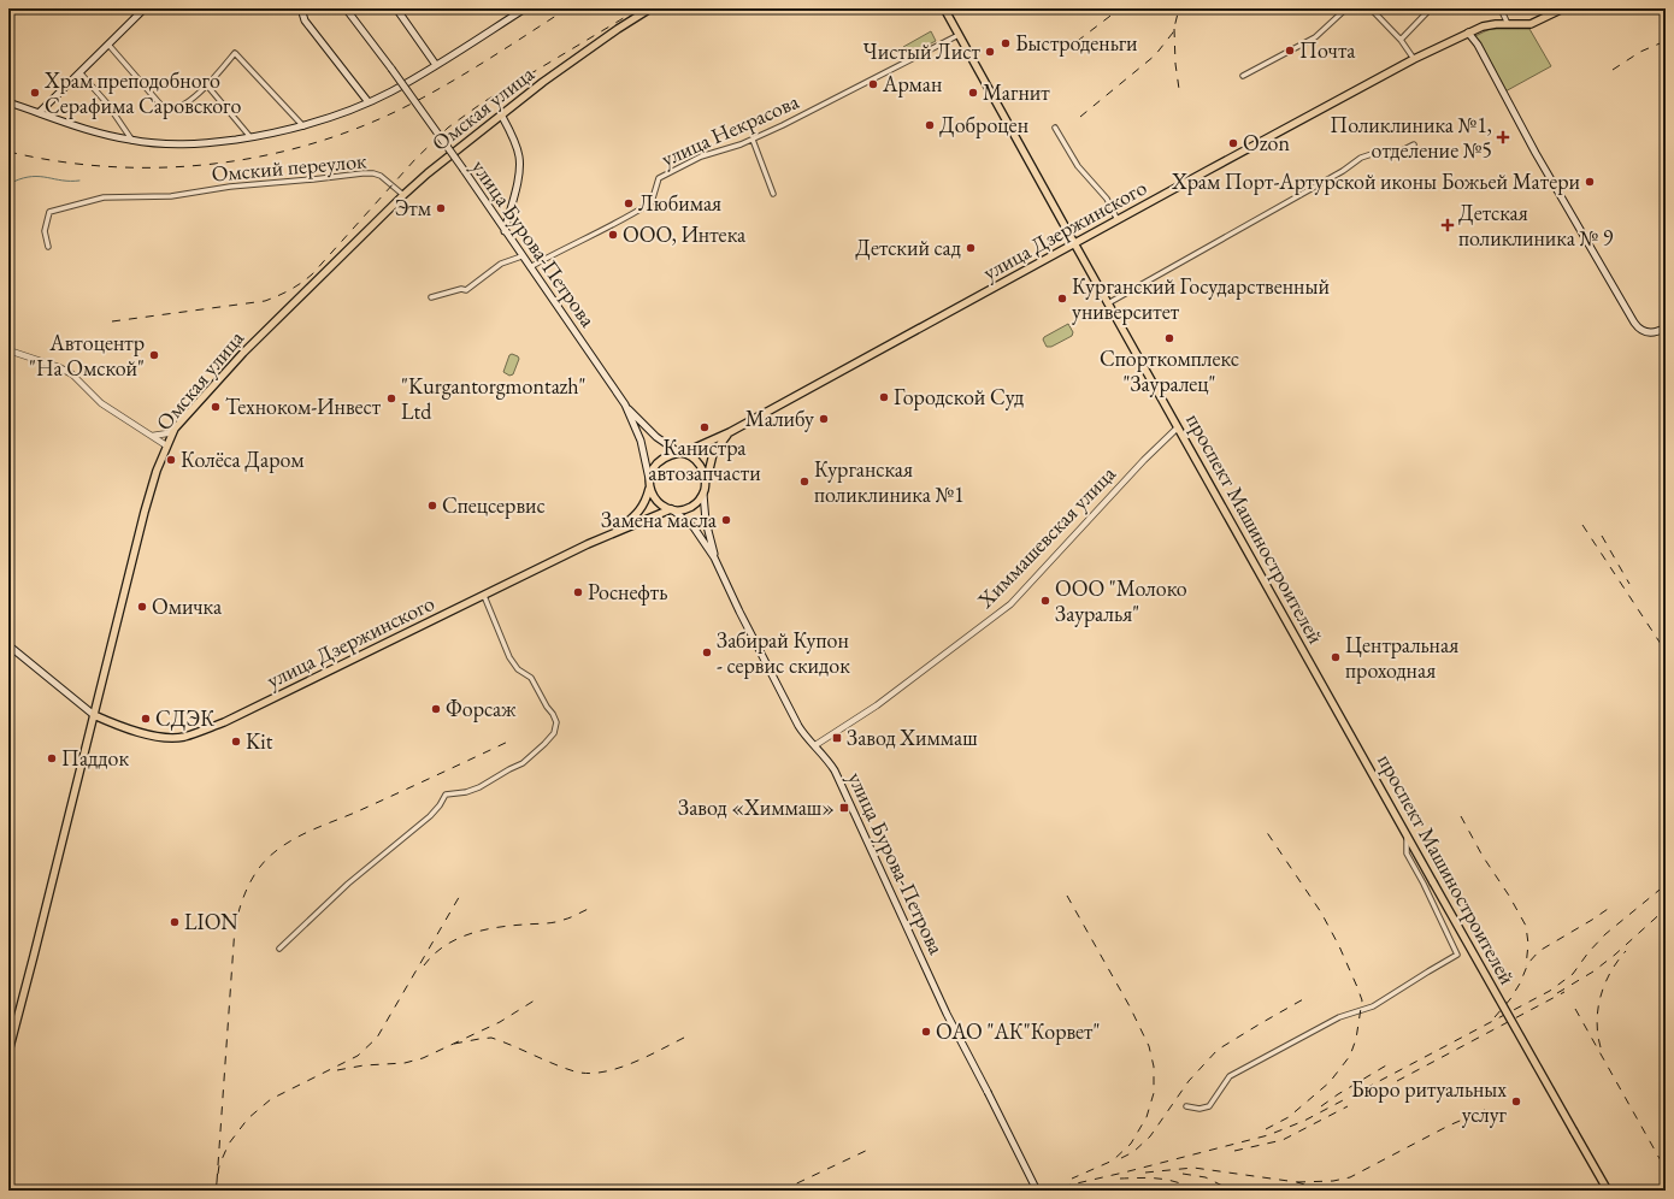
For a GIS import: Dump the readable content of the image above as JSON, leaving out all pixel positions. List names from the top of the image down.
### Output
{
  "streets": {
    "main road": [
      "Омская улица",
      "улица Дзержинского",
      "улица Бурова-Петрова",
      "проспект Машиностроителей"
    ],
    "street": ["улица Некрасова", "Омский переулок", "Химмашевская улица"]
  },
  "crossings": [
    ["Омская улица", "Омский переулок"],
    ["Омская улица", "улица Дзержинского"],
    ["улица Некрасова", "улица Бурова-Петрова"],
    ["улица Некрасова", "проспект Машиностроителей"],
    ["улица Дзержинского", "улица Бурова-Петрова"],
    ["улица Дзержинского", "проспект Машиностроителей"],
    ["улица Бурова-Петрова", "Химмашевская улица"],
    ["проспект Машиностроителей", "Химмашевская улица"]
  ],
  "places": {
    "other": [
      "Быстроденьги",
      "Почта",
      "Чистый Лист",
      "Арман",
      "Храм преподобного Серафима Саровского",
      "Магнит",
      "Доброцен",
      "Ozon",
      "Храм Порт-Артурской иконы Божьей Матери",
      "Любимая",
      "Этм",
      "ООО, Интека",
      "Детский сад",
      "Курганский Государственный университет",
      "Спорткомплекс \"Зауралец\"",
      "Автоцентр \"На Омской\"",
      "Городской Суд",
      "\"Kurgantorgmontazh\" Ltd",
      "Техноком-Инвест",
      "Малибу",
      "Канистра автозапчасти",
      "Колёса Даром",
      "Курганская поликлиника №1",
      "Спецсервис",
      "Замена масла",
      "Роснефть",
      "ООО \"Молоко Зауралья\"",
      "Омичка",
      "Забирай Купон - сервис скидок",
      "Центральная проходная",
      "Форсаж",
      "СДЭК",
      "Kit",
      "Паддок",
      "LION",
      "ОАО \"АК\"Корвет\"",
      "Бюро ритуальных услуг"
    ],
    "health": ["Поликлиника №1, отделение №5", "Детская поликлиника № 9"],
    "transit": ["Завод Химмаш", "Завод «Химмаш»"]
  }
}
